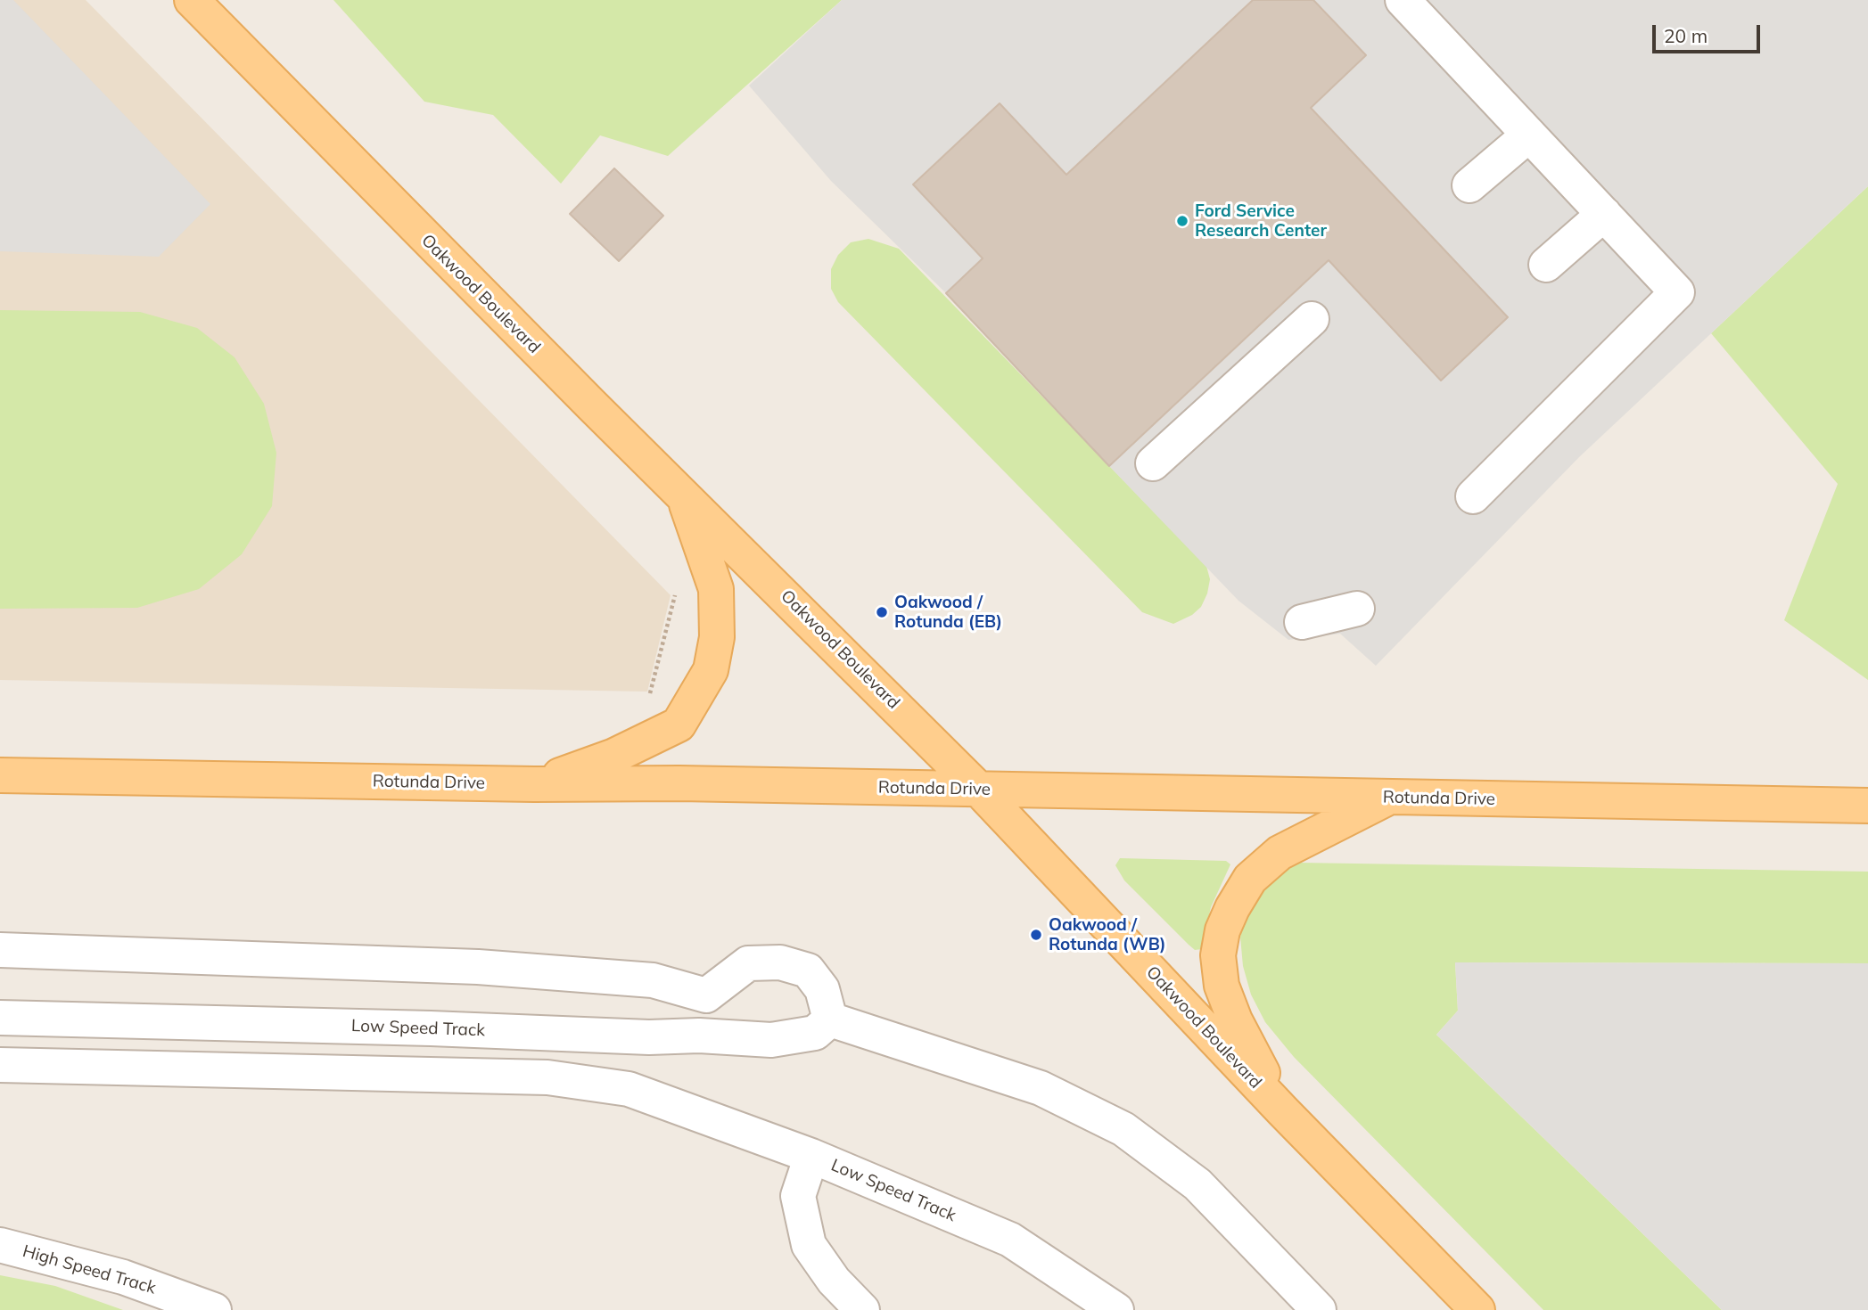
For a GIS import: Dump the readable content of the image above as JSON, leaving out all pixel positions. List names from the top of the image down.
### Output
{
  "streets": {
    "main road": ["Oakwood Boulevard", "Rotunda Drive"],
    "lane": ["Low Speed Track", "High Speed Track"]
  },
  "crossings": [
    ["Oakwood Boulevard", "Rotunda Drive"]
  ],
  "places": ["Ford Service Research Center", "Oakwood / Rotunda (EB)", "Oakwood / Rotunda (WB)"],
  "scale_bar": "20 m"
}
